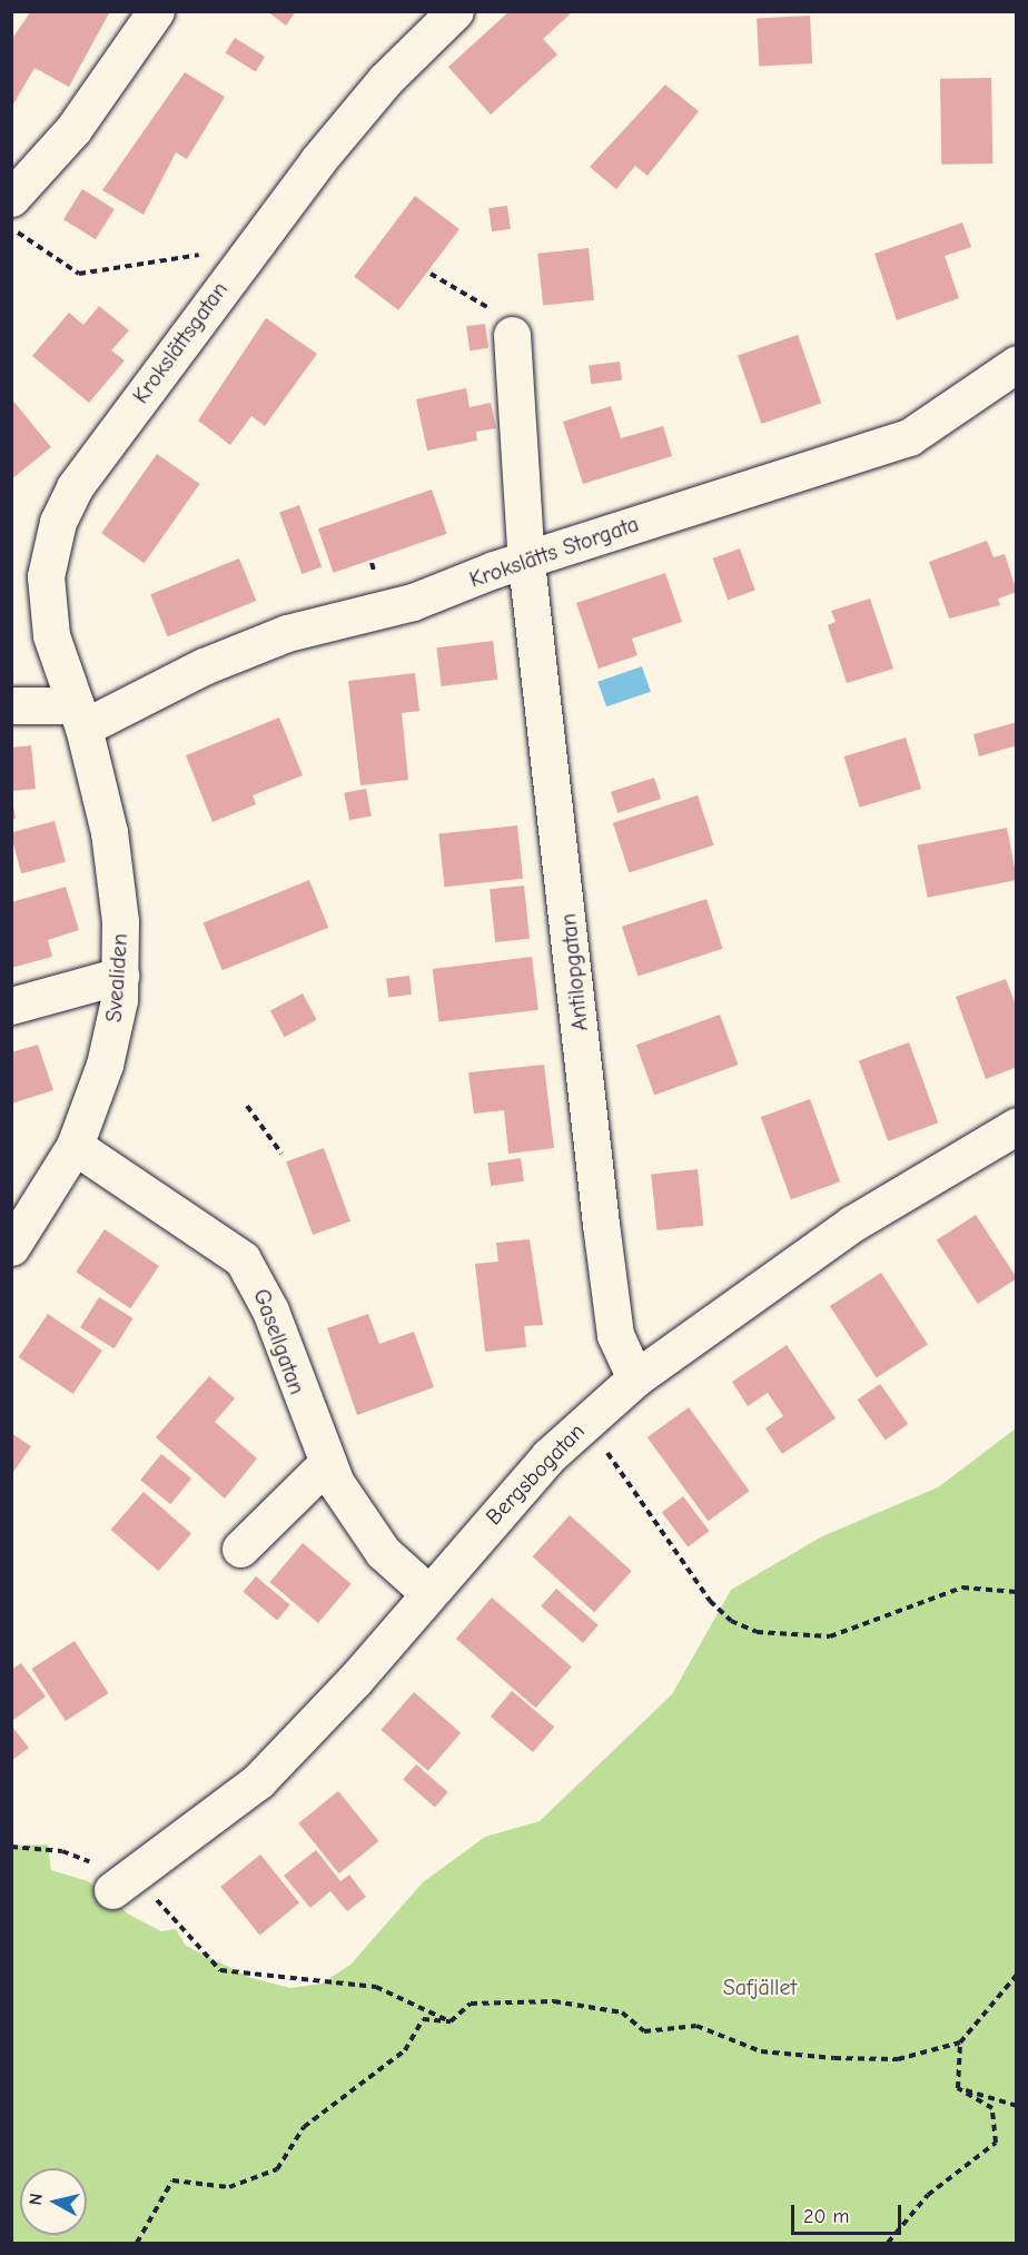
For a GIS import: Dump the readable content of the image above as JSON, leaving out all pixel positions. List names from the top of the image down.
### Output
{
  "streets": {
    "street": [
      "Krokslättsgatan",
      "Krokslätts Storgata",
      "Antilopgatan",
      "Svealiden",
      "Gasellgatan",
      "Bergsbogatan"
    ]
  },
  "crossings": [
    ["Krokslättsgatan", "Krokslätts Storgata"],
    ["Krokslättsgatan", "Svealiden"],
    ["Krokslätts Storgata", "Antilopgatan"],
    ["Krokslätts Storgata", "Svealiden"],
    ["Antilopgatan", "Bergsbogatan"],
    ["Svealiden", "Gasellgatan"],
    ["Gasellgatan", "Bergsbogatan"]
  ],
  "parks": ["Safjället"],
  "scale_bar": "20 m",
  "north": "left"
}
